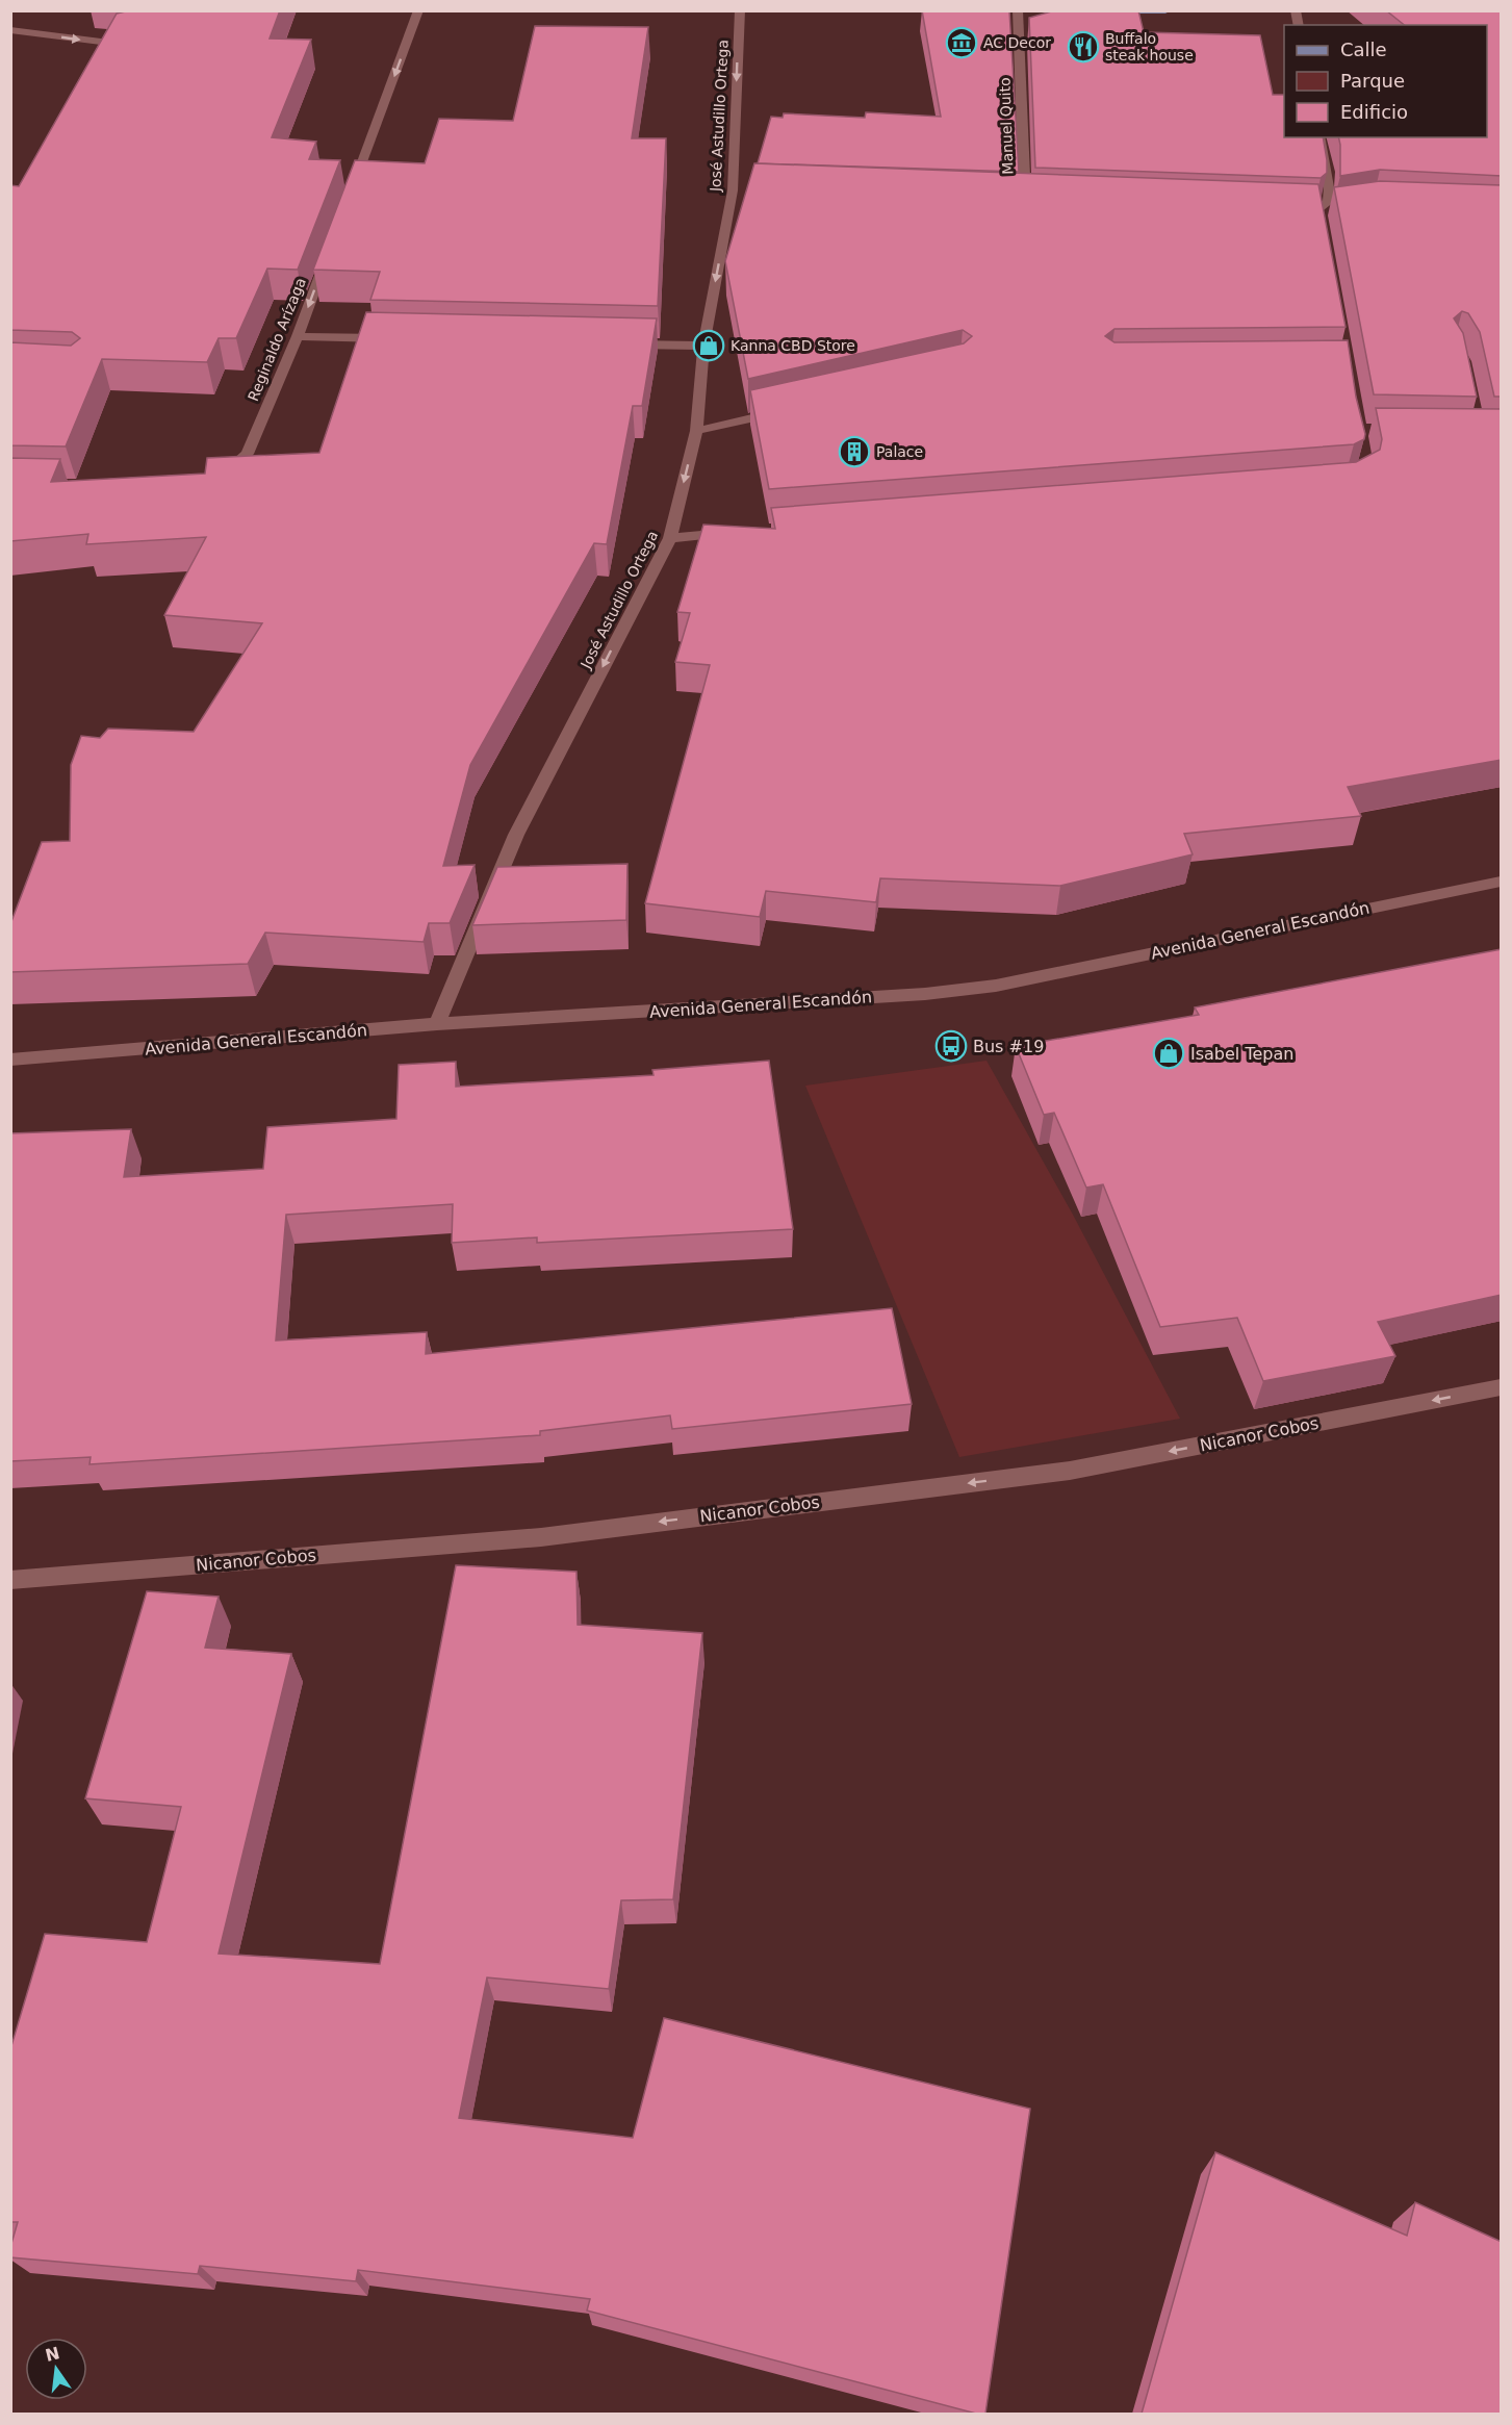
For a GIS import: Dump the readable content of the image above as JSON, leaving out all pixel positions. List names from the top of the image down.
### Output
{
  "streets": {
    "street": [
      "José Astudillo Ortega",
      "Manuel Quito",
      "Reginaldo Arízaga",
      "Avenida General Escandón",
      "Nicanor Cobos"
    ]
  },
  "crossings": [
    ["José Astudillo Ortega", "Avenida General Escandón"]
  ],
  "one_way": ["José Astudillo Ortega", "Reginaldo Arízaga", "Nicanor Cobos"],
  "places": {
    "museum": ["AC Decor"],
    "restaurant": ["Buffalo steak house"],
    "shop": ["Kanna CBD Store", "Isabel Tepan"],
    "building": ["Palace"],
    "bus stop": ["Bus #19"]
  },
  "legend": ["Calle", "Parque", "Edificio"],
  "north": "top"
}
